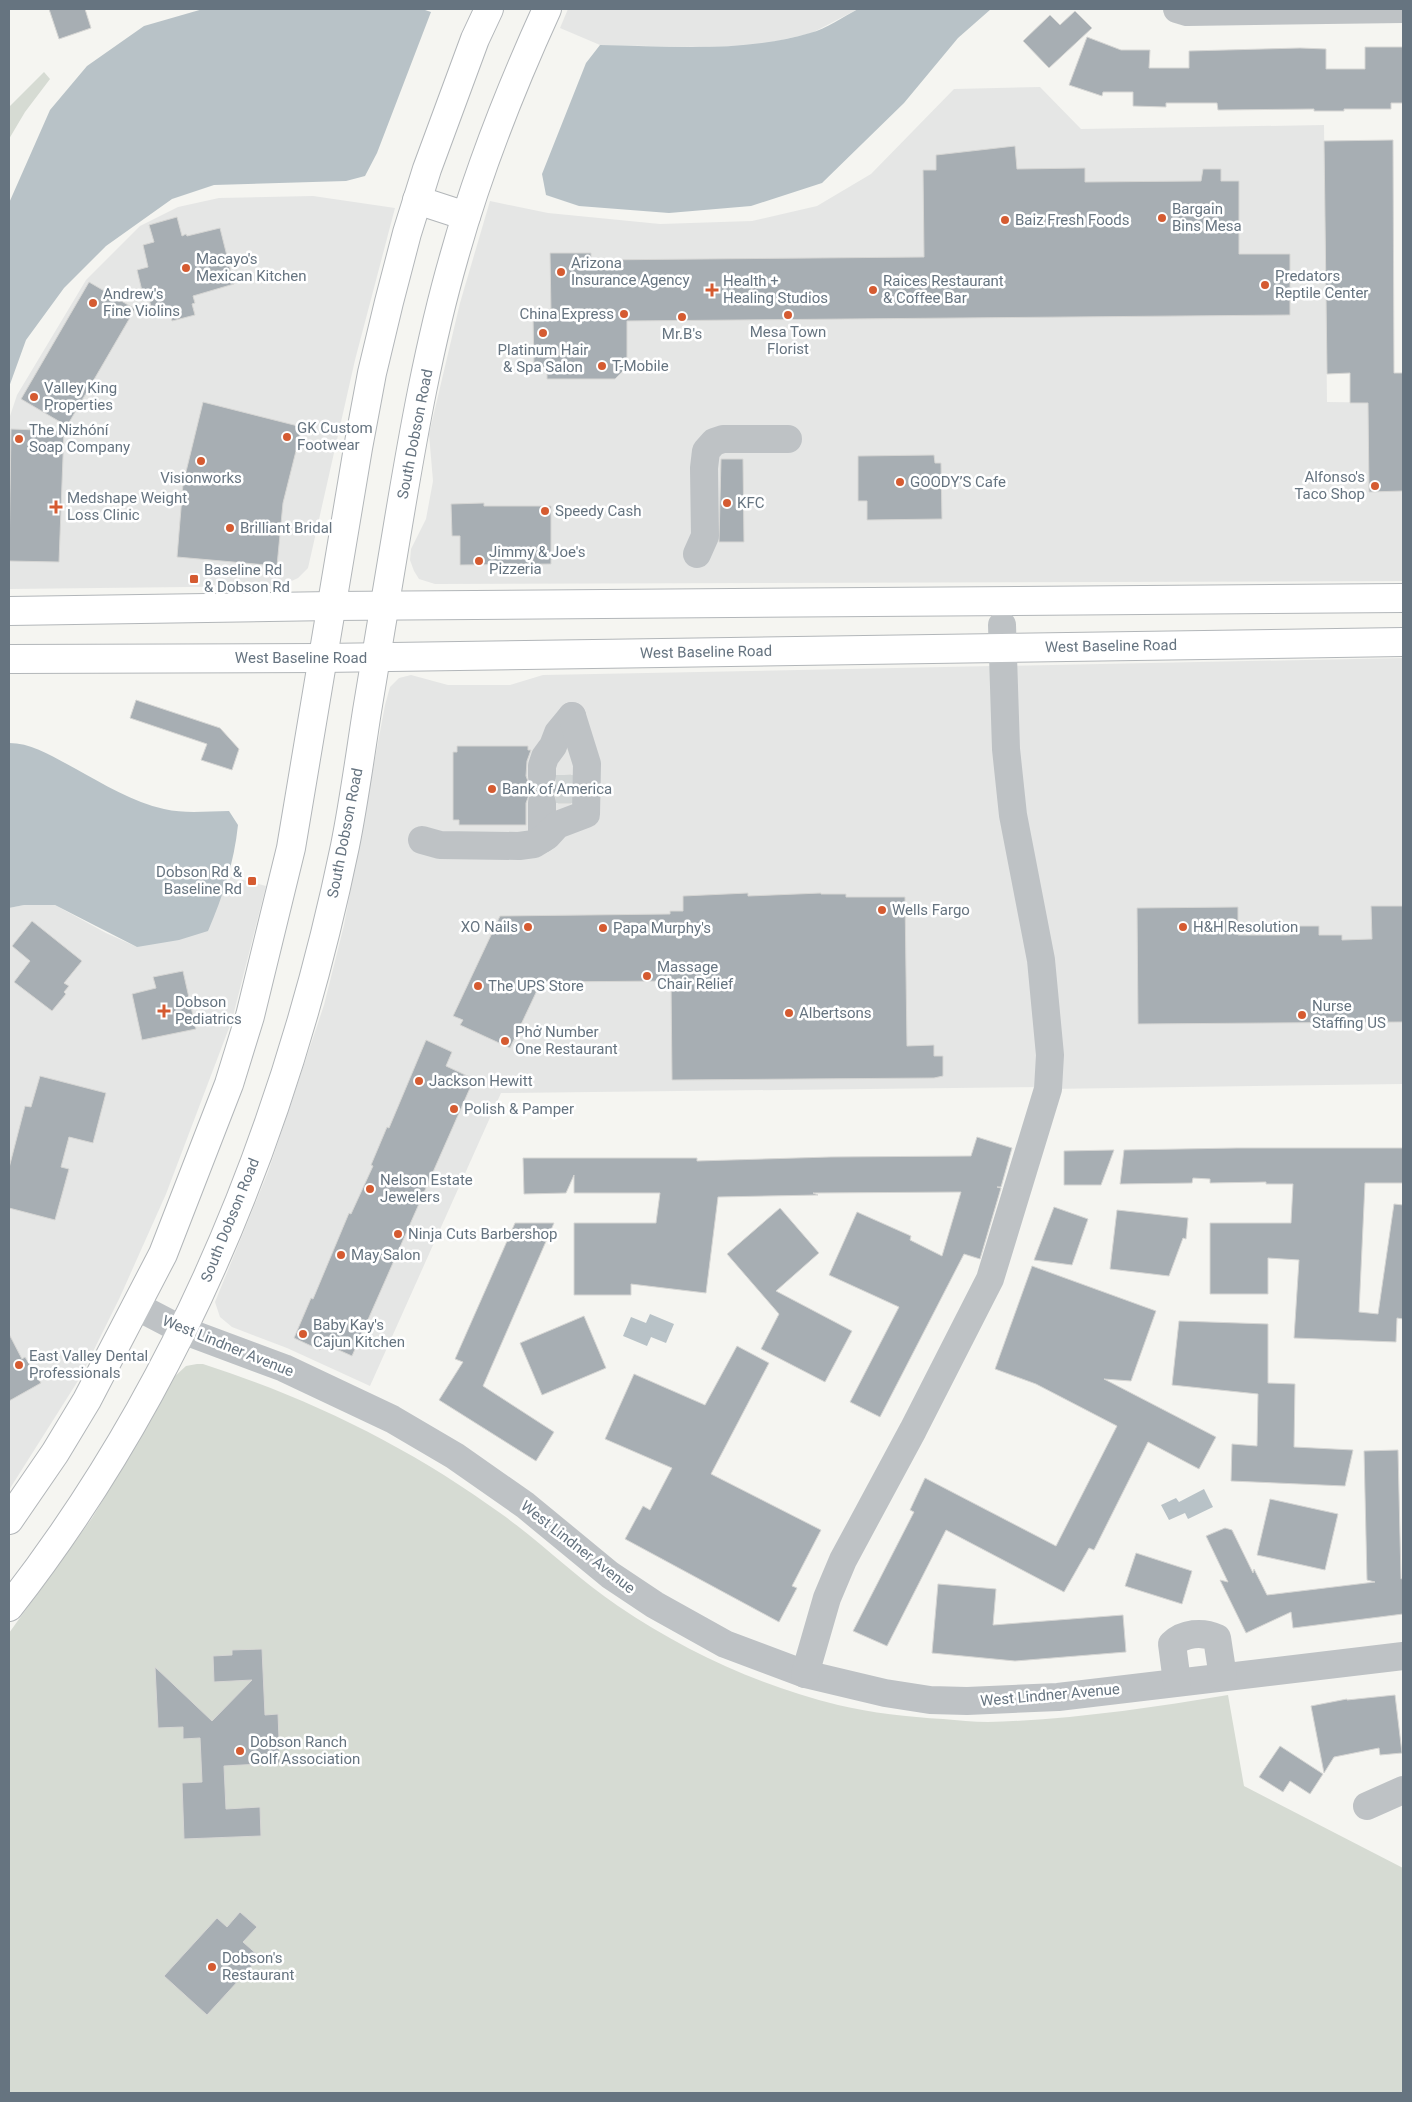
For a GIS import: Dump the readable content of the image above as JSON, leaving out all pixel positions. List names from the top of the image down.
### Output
{
  "streets": {
    "main road": ["South Dobson Road", "West Baseline Road"],
    "street": ["West Lindner Avenue"]
  },
  "crossings": [
    ["South Dobson Road", "West Baseline Road"],
    ["South Dobson Road", "West Lindner Avenue"]
  ],
  "places": {
    "other": [
      "Bargain Bins Mesa",
      "Baiz Fresh Foods",
      "Macayo's Mexican Kitchen",
      "Arizona Insurance Agency",
      "Predators Reptile Center",
      "Raices Restaurant & Coffee Bar",
      "Andrew's Fine Violins",
      "China Express",
      "Mesa Town Florist",
      "Mr.B's",
      "Platinum Hair & Spa Salon",
      "T-Mobile",
      "Valley King Properties",
      "GK Custom Footwear",
      "The Nizhóní Soap Company",
      "Visionworks",
      "GOODY’S Cafe",
      "Alfonso's Taco Shop",
      "KFC",
      "Speedy Cash",
      "Brilliant Bridal",
      "Jimmy & Joe's Pizzeria",
      "Bank of America",
      "Wells Fargo",
      "XO Nails",
      "H&H Resolution",
      "Papa Murphy's",
      "Massage Chair Relief",
      "The UPS Store",
      "Albertsons",
      "Nurse Staffing US",
      "Phở Number One Restaurant",
      "Jackson Hewitt",
      "Polish & Pamper",
      "Nelson Estate Jewelers",
      "Ninja Cuts Barbershop",
      "May Salon",
      "Baby Kay's Cajun Kitchen",
      "East Valley Dental Professionals",
      "Dobson Ranch Golf Association",
      "Dobson's Restaurant"
    ],
    "health": ["Health + Healing Studios", "Medshape Weight Loss Clinic", "Dobson Pediatrics"],
    "transit": ["Baseline Rd & Dobson Rd", "Dobson Rd & Baseline Rd"]
  }
}
